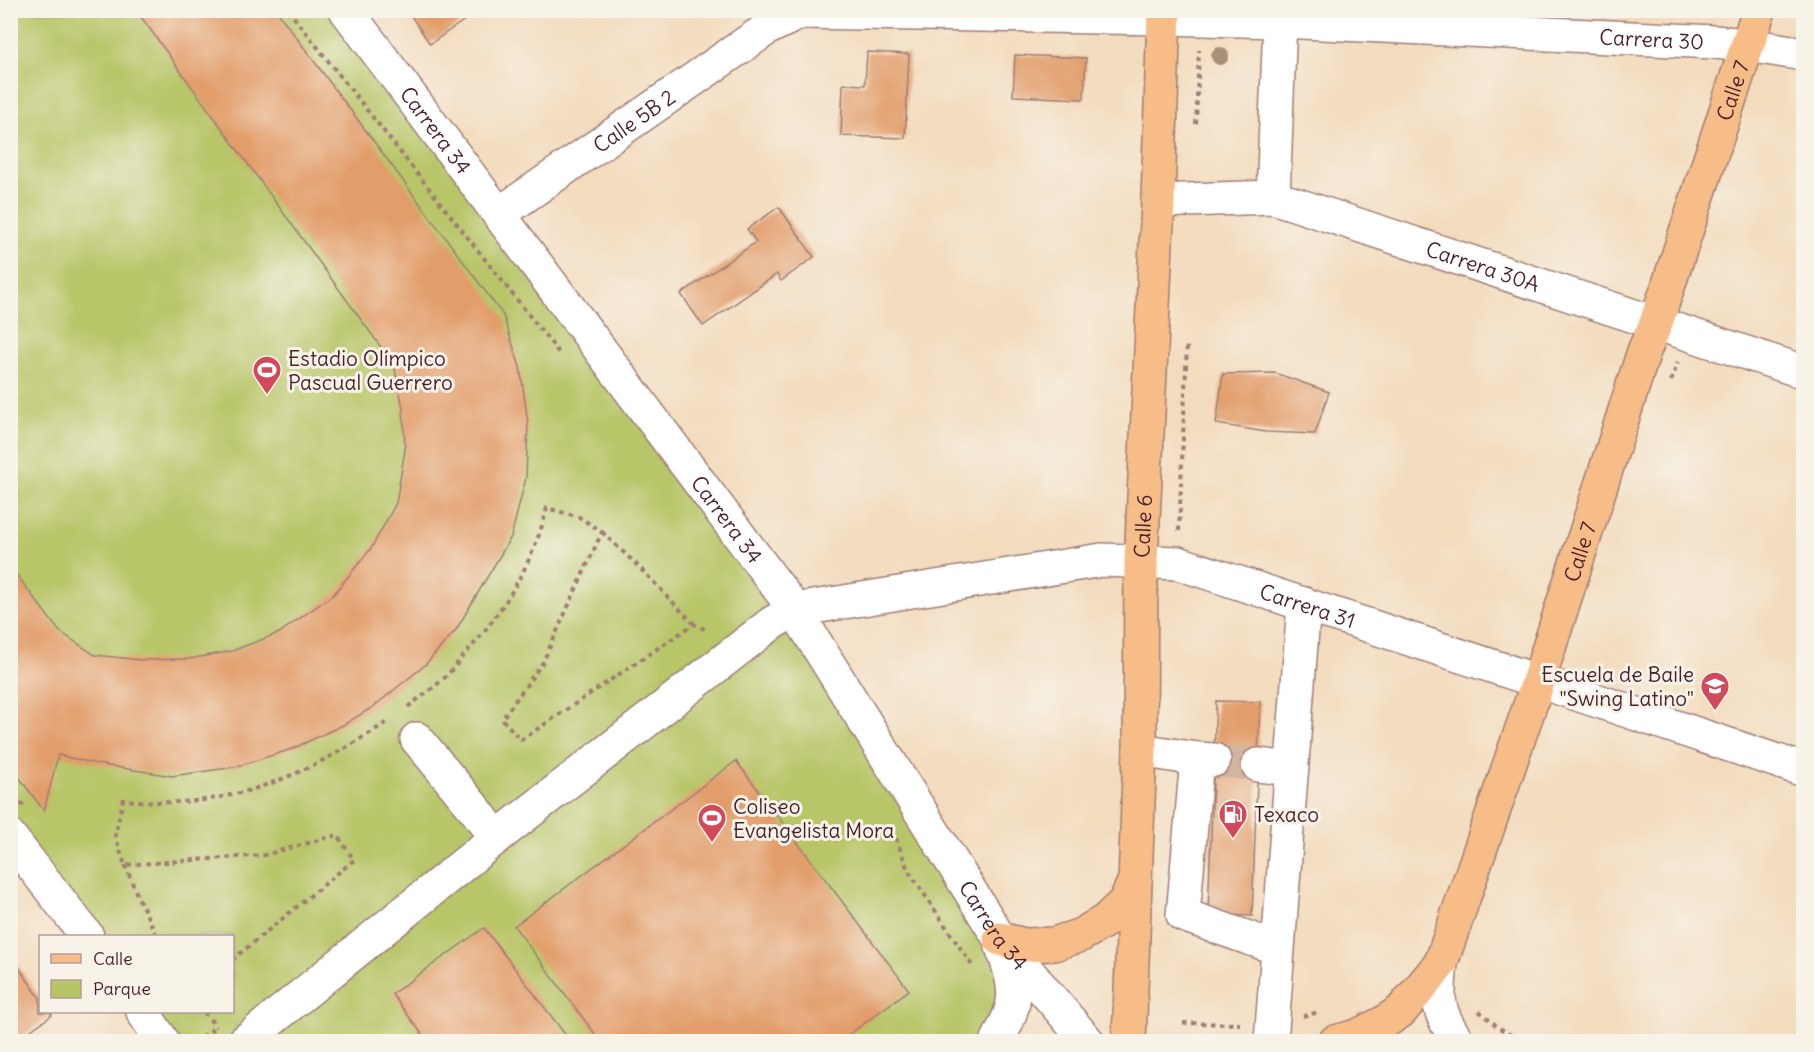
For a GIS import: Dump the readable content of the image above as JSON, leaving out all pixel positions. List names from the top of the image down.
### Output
{
  "streets": {
    "main road": ["Calle 7", "Calle 6"],
    "street": [
      "Carrera 30",
      "Calle 5B 2",
      "Carrera 34",
      "Carrera 30A",
      "Carrera 31"
    ]
  },
  "crossings": [
    ["Carrera 30", "Calle 7"],
    ["Carrera 30", "Calle 5B 2"],
    ["Carrera 30", "Calle 6"],
    ["Calle 7", "Carrera 30A"],
    ["Calle 7", "Carrera 31"],
    ["Calle 5B 2", "Carrera 34"],
    ["Carrera 34", "Carrera 31"],
    ["Carrera 30A", "Calle 6"],
    ["Calle 6", "Carrera 31"]
  ],
  "places": {
    "sports": ["Estadio Olímpico Pascual Guerrero", "Coliseo Evangelista Mora"],
    "school or university": ["Escuela de Baile \"Swing Latino\""],
    "fuel station": ["Texaco"]
  },
  "legend": ["Calle", "Parque"]
}
